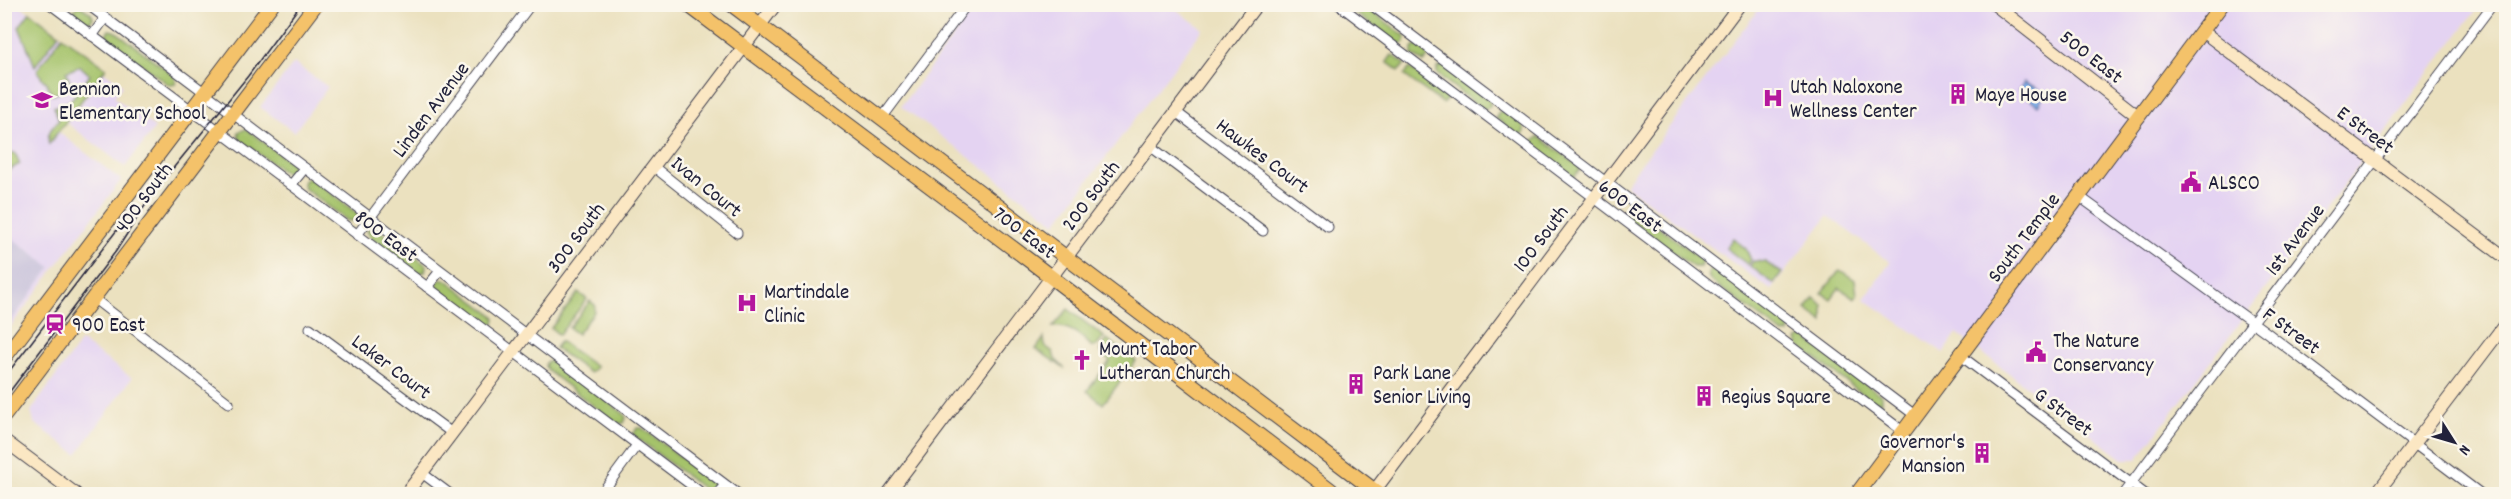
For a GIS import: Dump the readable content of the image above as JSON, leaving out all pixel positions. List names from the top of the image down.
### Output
{
  "streets": {
    "main road": ["400 South", "700 East", "South Temple"],
    "street": [
      "500 East",
      "Linden Avenue",
      "E Street",
      "Hawkes Court",
      "Ivan Court",
      "200 South",
      "600 East",
      "800 East",
      "300 South",
      "100 South",
      "1st Avenue",
      "F Street",
      "Laker Court",
      "G Street"
    ]
  },
  "crossings": [
    ["500 East", "South Temple"],
    ["Linden Avenue", "800 East"],
    ["E Street", "South Temple"],
    ["E Street", "1st Avenue"],
    ["Hawkes Court", "200 South"],
    ["Ivan Court", "300 South"],
    ["200 South", "700 East"],
    ["400 South", "800 East"],
    ["600 East", "South Temple"],
    ["600 East", "100 South"],
    ["700 East", "300 South"],
    ["700 East", "100 South"],
    ["800 East", "300 South"],
    ["300 South", "Laker Court"],
    ["South Temple", "F Street"],
    ["South Temple", "G Street"],
    ["1st Avenue", "F Street"],
    ["1st Avenue", "G Street"]
  ],
  "places": {
    "building": [
      "Maye House",
      "Park Lane Senior Living",
      "Regius Square",
      "Governor's Mansion"
    ],
    "hospital": ["Utah Naloxone Wellness Center", "Martindale Clinic"],
    "school or university": ["Bennion Elementary School"],
    "public building": ["ALSCO", "The Nature Conservancy"],
    "station": ["900 East"],
    "church": ["Mount Tabor Lutheran Church"]
  },
  "north": "bottom right"
}
